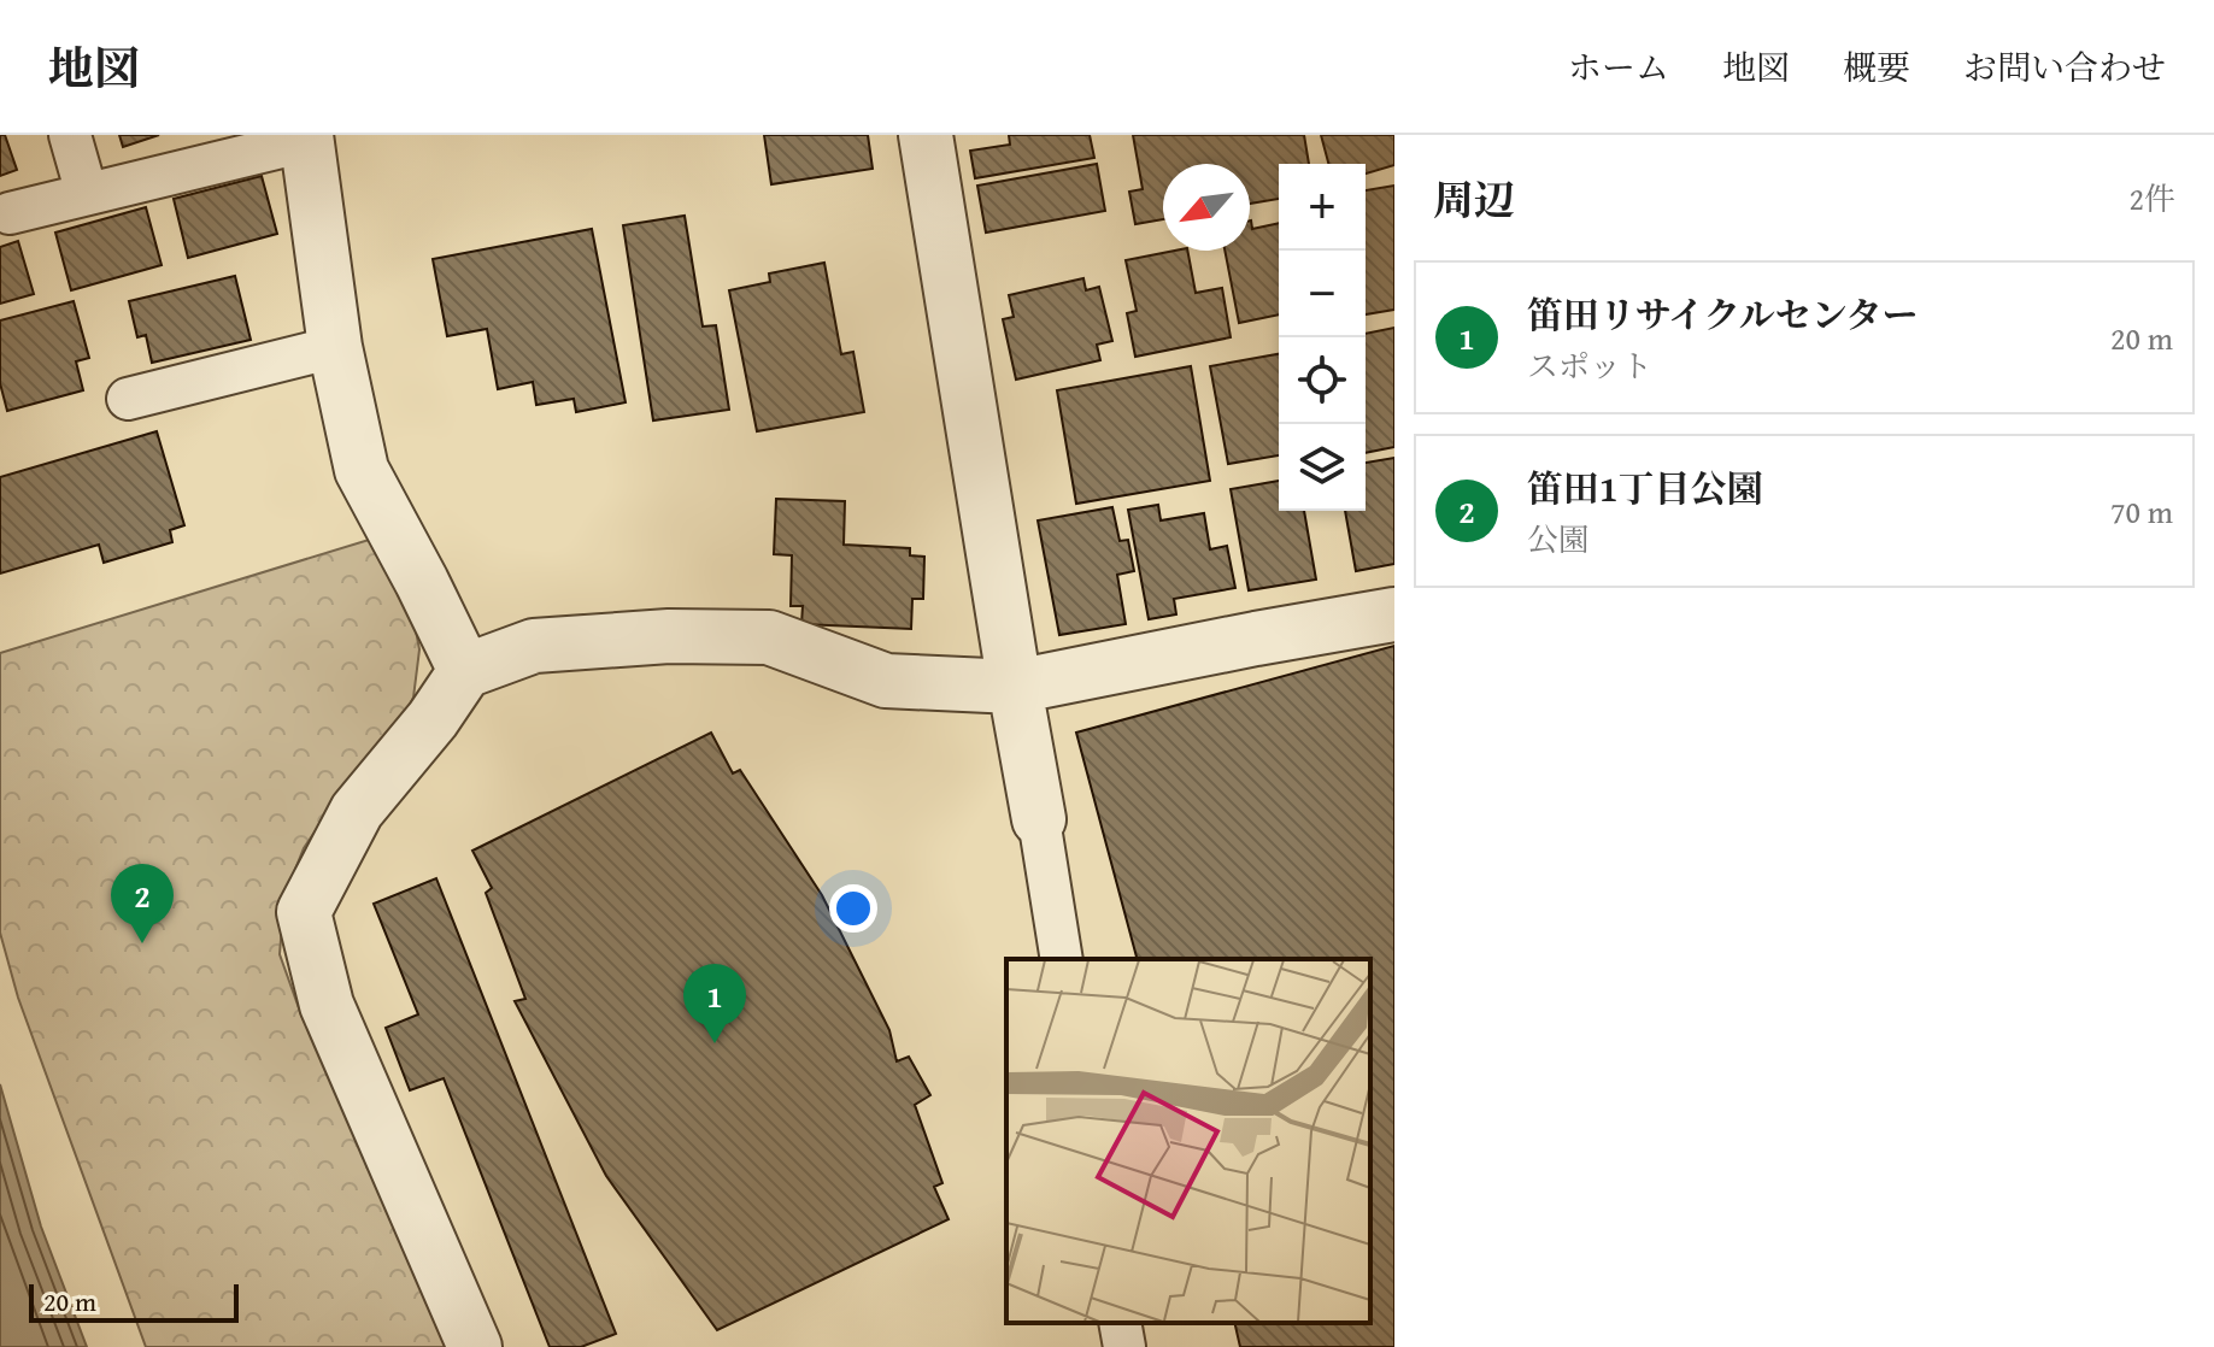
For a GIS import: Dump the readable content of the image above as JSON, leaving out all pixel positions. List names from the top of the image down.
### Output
{
  "scale_bar": "20 m",
  "north": "bottom left",
  "page": {
    "header": "地図",
    "nav": [
      "ホーム",
      "地図",
      "概要",
      "お問い合わせ"
    ],
    "heading": ["周辺", "2件"],
    "map_buttons": ["+", "−"],
    "list": [
      {
        "mark": "1",
        "name": "笛田リサイクルセンター",
        "note": "スポット",
        "value": "20 m"
      },
      {
        "mark": "2",
        "name": "笛田1丁目公園",
        "note": "公園",
        "value": "70 m"
      }
    ],
    "pins": ["2", "1"],
    "scale": "20 m"
  }
}
